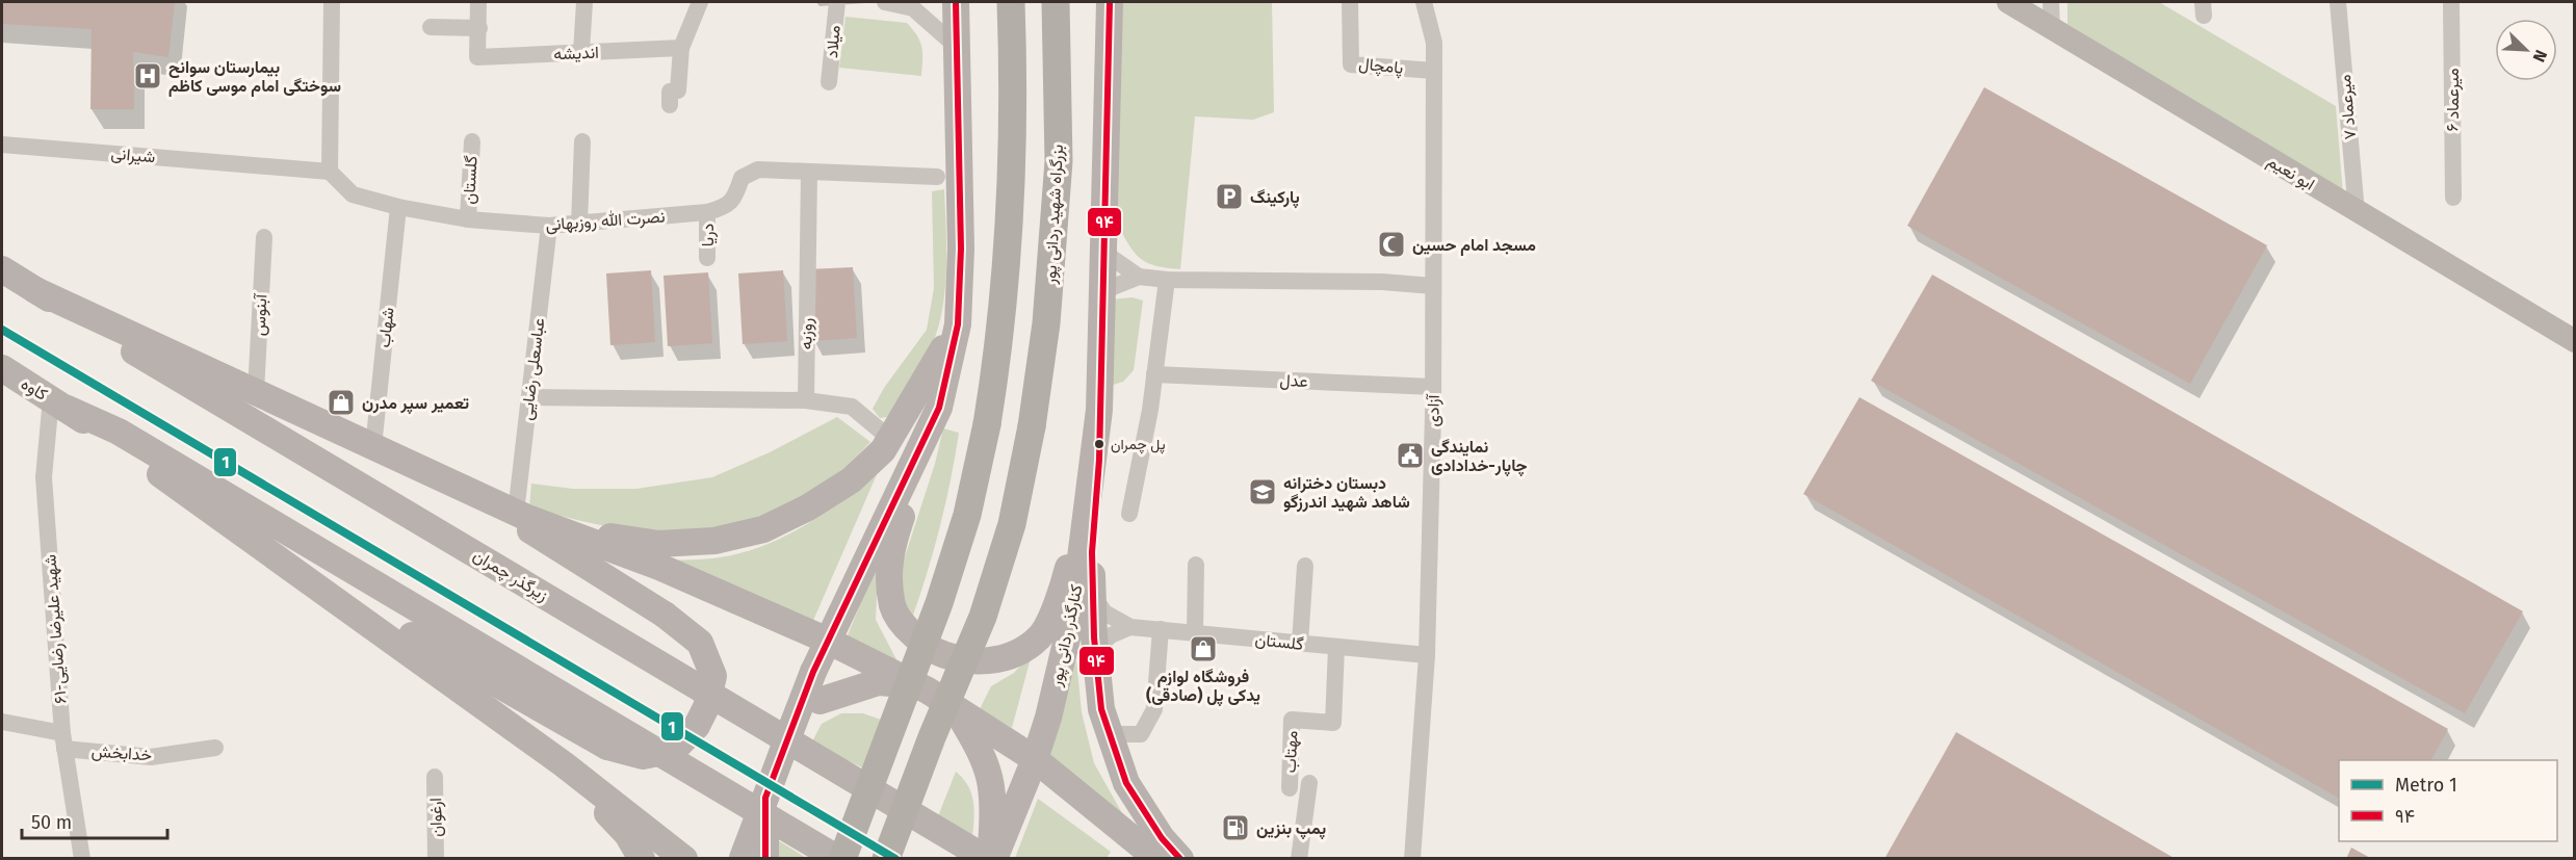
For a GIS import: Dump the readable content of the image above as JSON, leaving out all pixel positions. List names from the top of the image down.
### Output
{
  "streets": {
    "highway": ["بزرگراه شهید ردانی پور"],
    "main road": [
      "ابو نعیم",
      "کاوه",
      "زیرگذر چمران",
      "کنارگذر ردانی پور"
    ],
    "street": [
      "میلاد",
      "اندیشه",
      "پامچال",
      "میرعماد ۶",
      "میرعماد ۷",
      "شیرانی",
      "گلستان",
      "نصرت الله روزبهانی",
      "دریا",
      "آبنوس",
      "شهاب",
      "روزبه",
      "عباسعلی رضایی",
      "عدل",
      "آزادی",
      "۶۱-شهید علیرضا رضایی",
      "مهتاب",
      "خدابخش",
      "ارغوان"
    ]
  },
  "crossings": [
    ["پامچال", "آزادی"],
    ["میرعماد ۷", "ابو نعیم"],
    ["شیرانی", "نصرت الله روزبهانی"],
    ["گلستان", "نصرت الله روزبهانی"],
    ["گلستان", "آزادی"],
    ["گلستان", "مهتاب"],
    ["نصرت الله روزبهانی", "دریا"],
    ["نصرت الله روزبهانی", "شهاب"],
    ["نصرت الله روزبهانی", "روزبه"],
    ["نصرت الله روزبهانی", "عباسعلی رضایی"],
    ["عدل", "آزادی"],
    ["کاوه", "۶۱-شهید علیرضا رضایی"],
    ["۶۱-شهید علیرضا رضایی", "خدابخش"]
  ],
  "places": {
    "hospital": ["بیمارستان سوانح سوختگی امام موسی کاظم"],
    "parking": ["پارکینگ"],
    "mosque": ["مسجد امام حسین"],
    "shop": ["تعمیر سپر مدرن", "فروشگاه لوازم یدکی پل (صادقی)"],
    "other": ["پل چمران"],
    "public building": ["نمایندگی چاپار-خدادادی"],
    "school or university": ["دبستان دخترانه شاهد شهید اندرزگو"],
    "fuel station": ["پمپ بنزین"]
  },
  "lines": ["transit line ۹۴", "metro line 1"],
  "legend": ["Metro 1", "۹۴"],
  "scale_bar": "50 m",
  "north": "bottom right"
}
